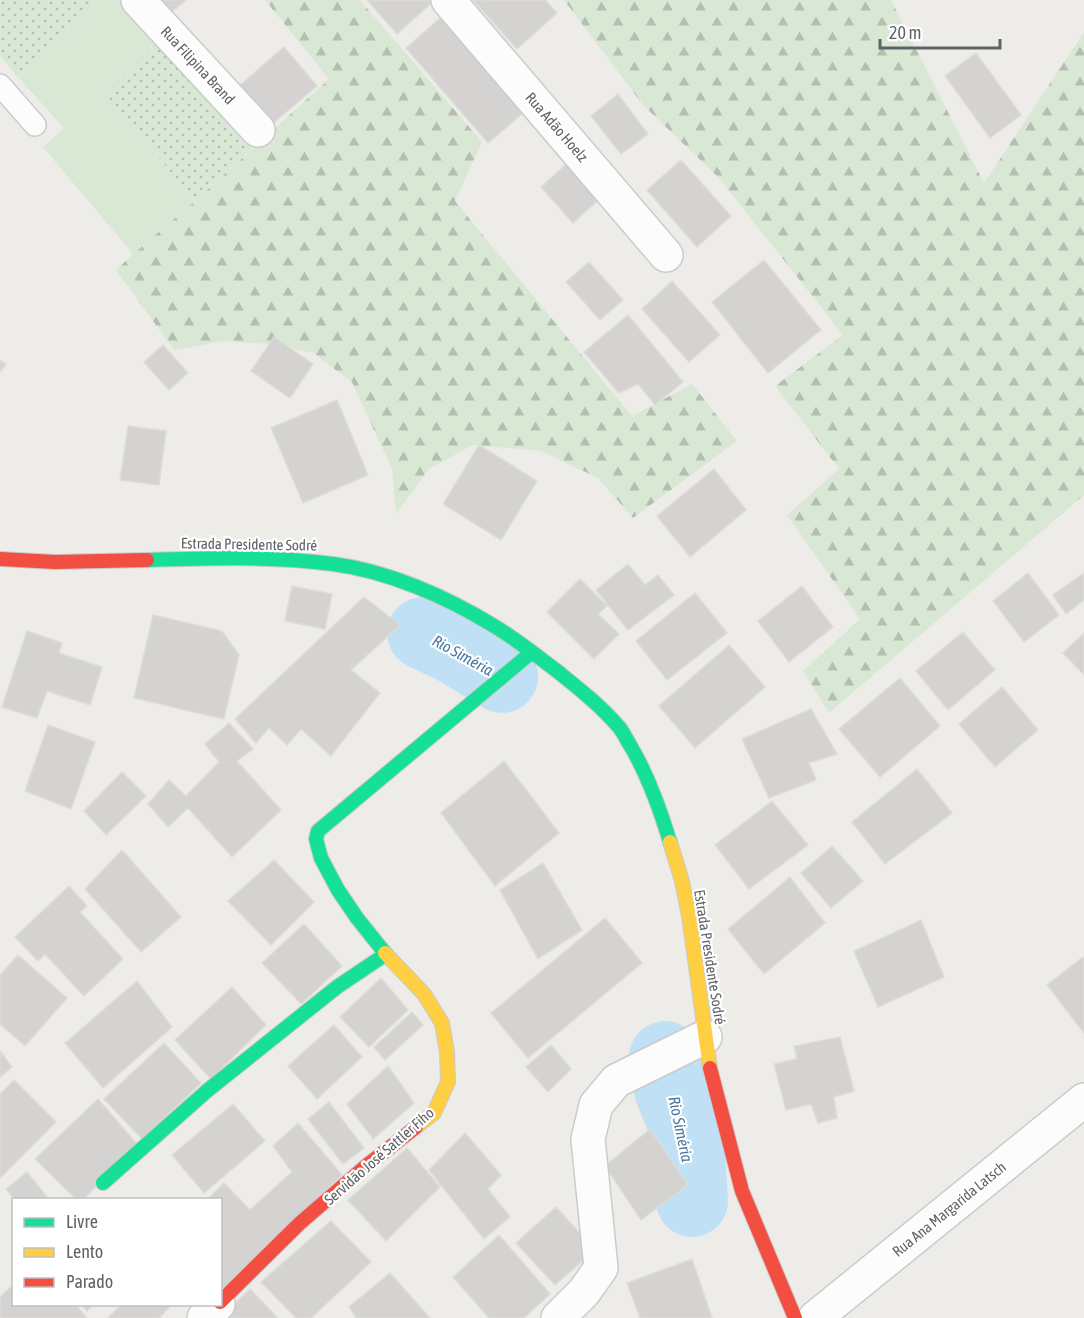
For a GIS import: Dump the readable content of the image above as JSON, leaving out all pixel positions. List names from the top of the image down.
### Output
{
  "streets": {
    "street": [
      "Rua Filipina Brand",
      "Rua Adão Hoelz",
      "Estrada Presidente Sodré",
      "Servidão José Sattler Fiho",
      "Rua Ana Margarida Latsch"
    ]
  },
  "crossings": [
    ["Estrada Presidente Sodré", "Servidão José Sattler Fiho"]
  ],
  "water": ["Rio Siméria"],
  "legend": ["Livre", "Lento", "Parado"],
  "scale_bar": "20 m"
}
